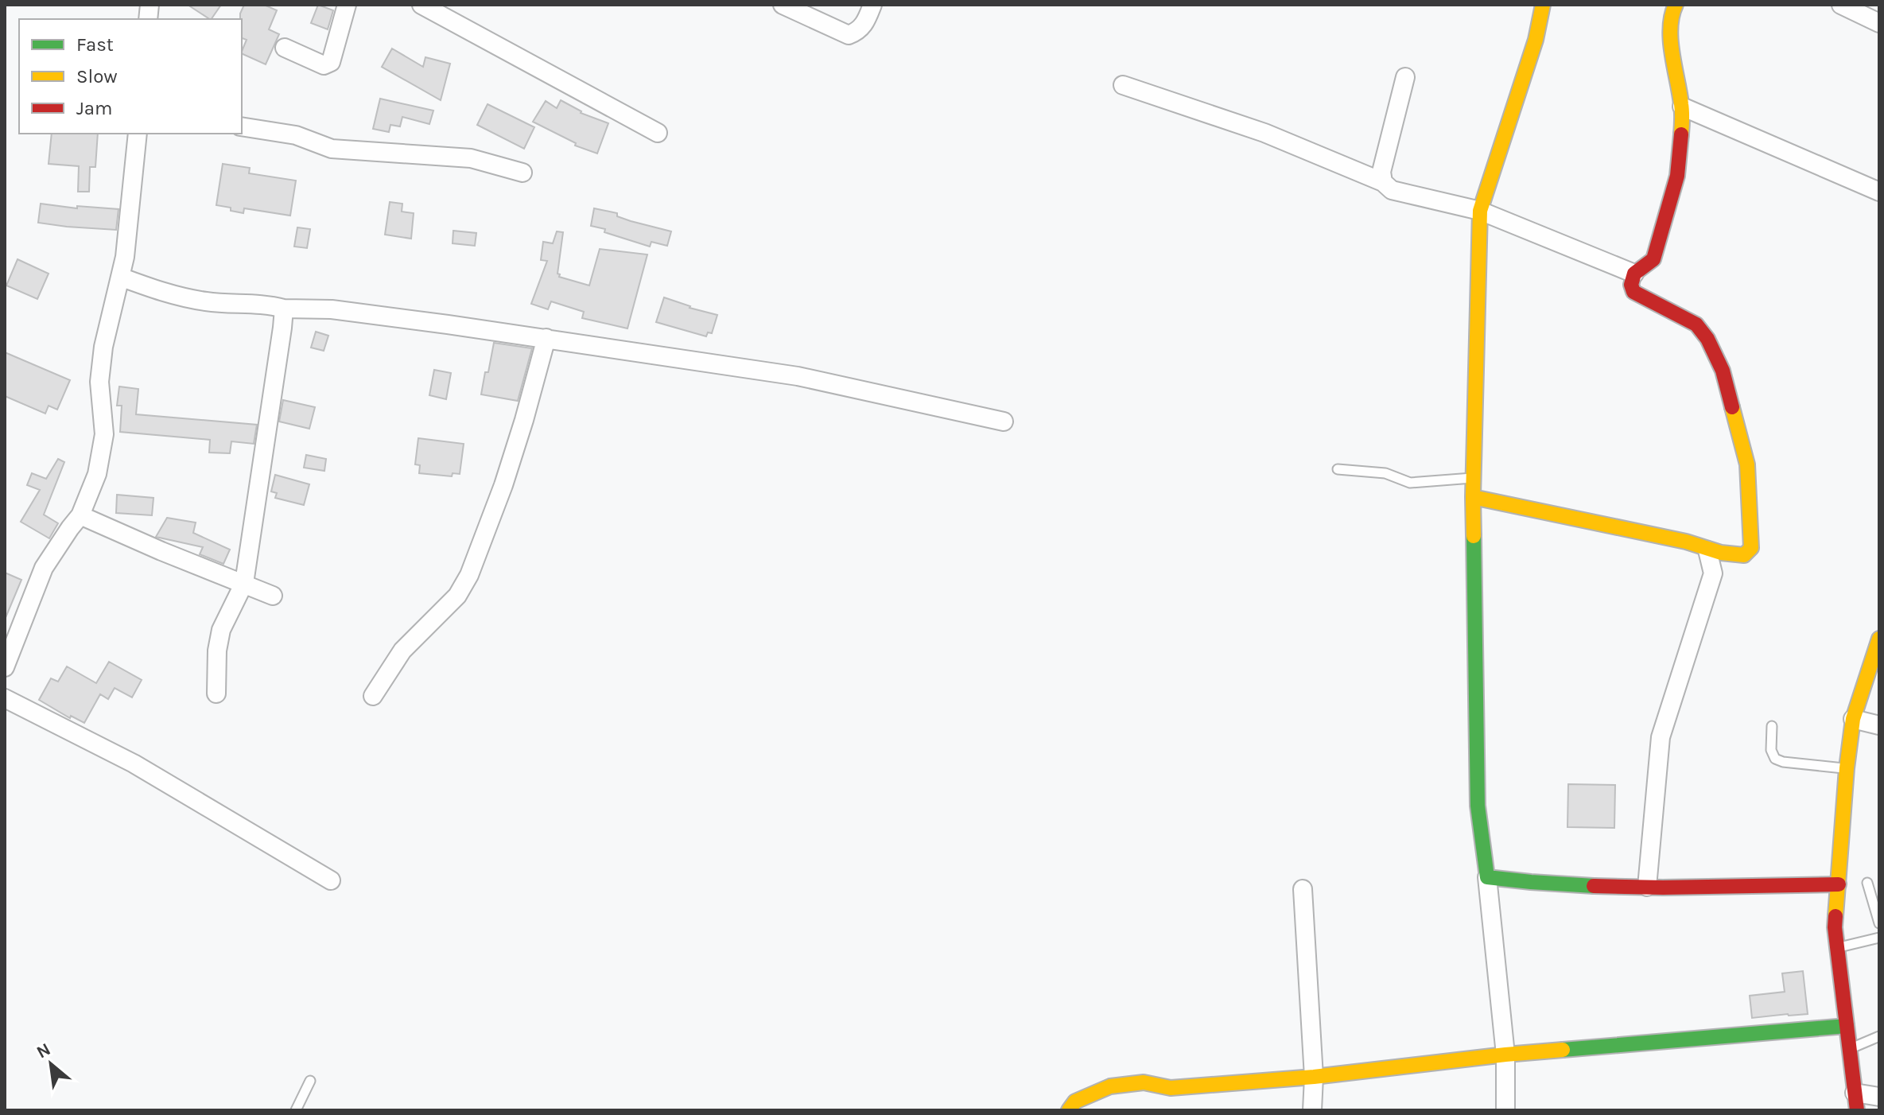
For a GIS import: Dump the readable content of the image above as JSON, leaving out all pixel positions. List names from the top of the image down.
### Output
{
  "legend": ["Fast", "Slow", "Jam"],
  "north": "top left"
}
